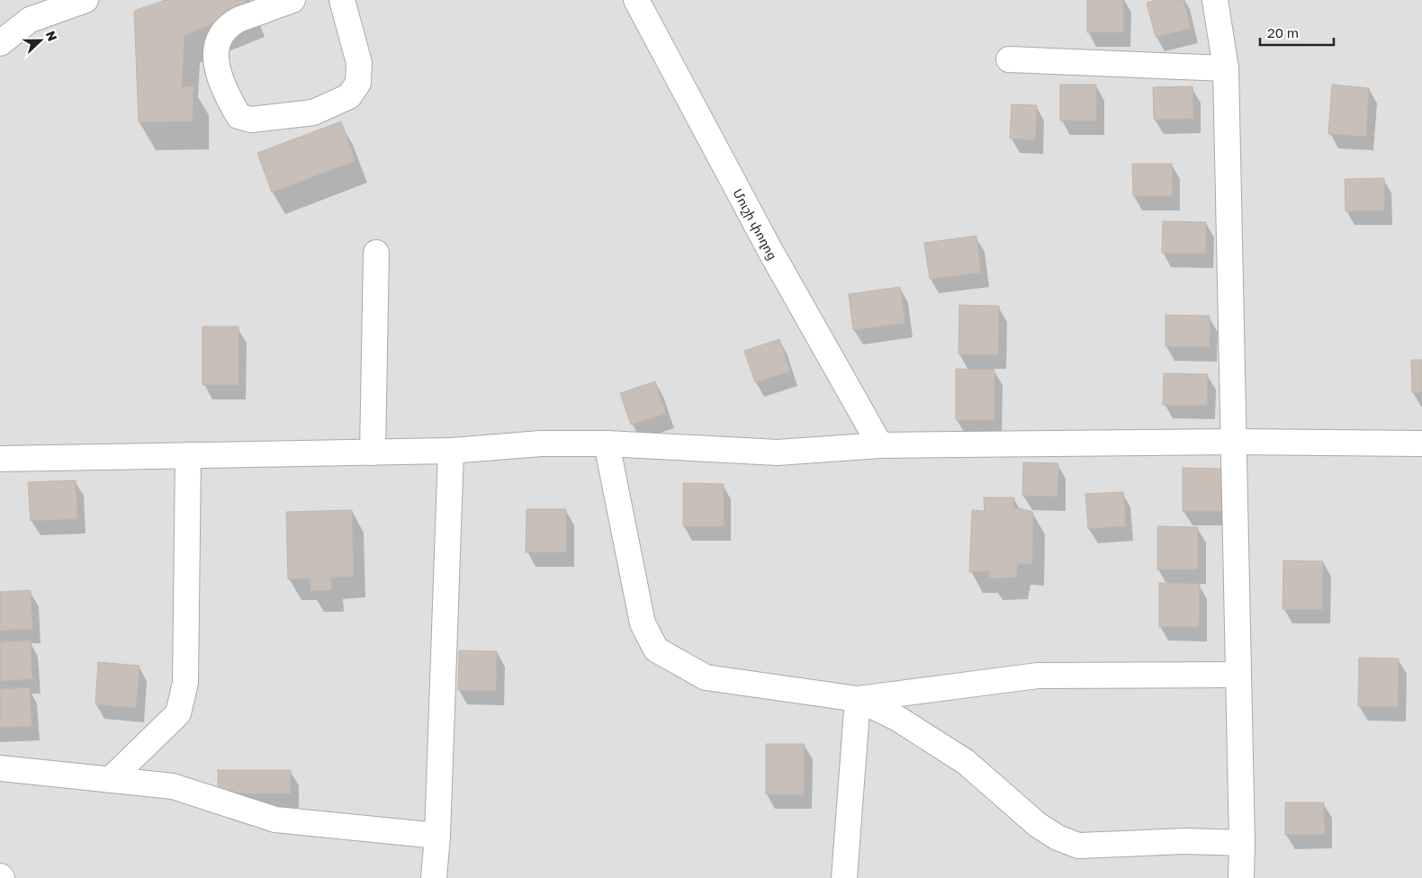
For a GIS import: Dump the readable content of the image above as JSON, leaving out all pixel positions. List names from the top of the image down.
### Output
{
  "streets": {
    "street": ["Մուշի փողոց"]
  },
  "scale_bar": "20 m",
  "north": "right"
}
